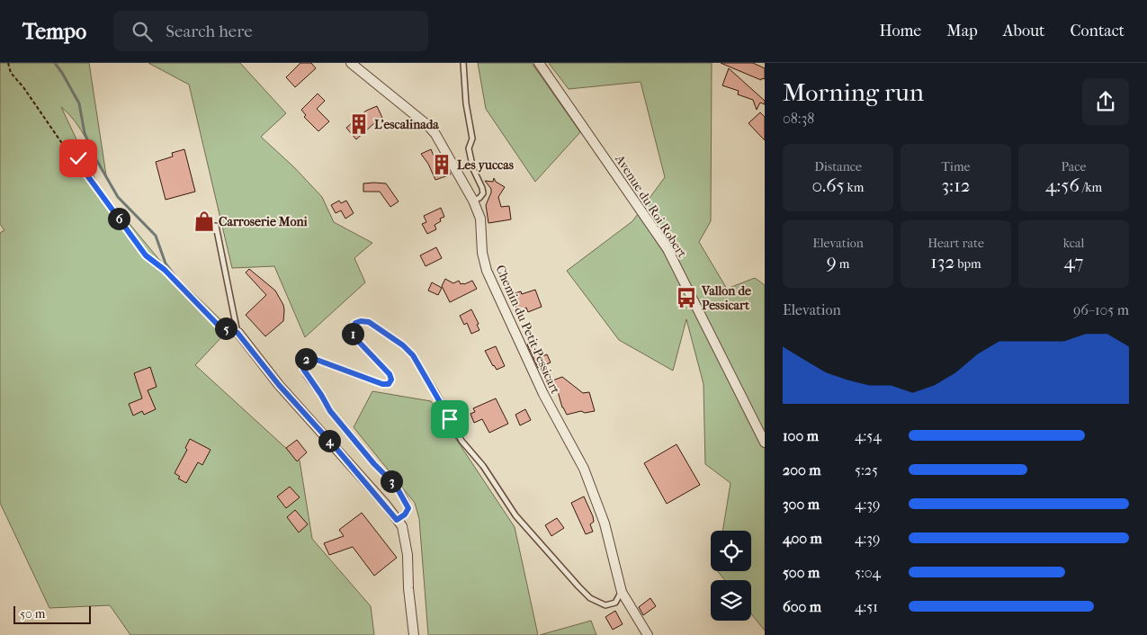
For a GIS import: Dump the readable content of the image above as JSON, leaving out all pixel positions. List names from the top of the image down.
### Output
{
  "streets": {
    "street": ["Avenue du Roi Robert", "Chemin du Petit Pessicart"]
  },
  "places": {
    "building": ["L'escalinada", "Les yuccas"],
    "shop": ["Carroserie Moni"],
    "bus stop": ["Vallon de Pessicart"]
  },
  "scale_bar": "50 m",
  "page": {
    "header": "Tempo",
    "search": "Search here",
    "nav": [
      "Home",
      "Map",
      "About",
      "Contact"
    ],
    "heading": ["Morning run", "08:38"],
    "stats": [
      ["Distance", "0.65 km"],
      ["Time", "3:12"],
      ["Pace", "4:56 /km"],
      ["Elevation", "9 m"],
      ["Heart rate", "132 bpm"],
      ["kcal", "47"]
    ],
    "pins": [
      "6",
      "5",
      "1",
      "2",
      "4",
      "3"
    ],
    "chart": ["Elevation", "96–105 m"],
    "list": [
      {
        "name": "100 m",
        "note": "4:54"
      },
      {
        "name": "200 m",
        "note": "5:25"
      },
      {
        "name": "300 m",
        "note": "4:39"
      },
      {
        "name": "400 m",
        "note": "4:39"
      },
      {
        "name": "500 m",
        "note": "5:04"
      },
      {
        "name": "600 m",
        "note": "4:51"
      }
    ],
    "scale": "50 m"
  }
}
